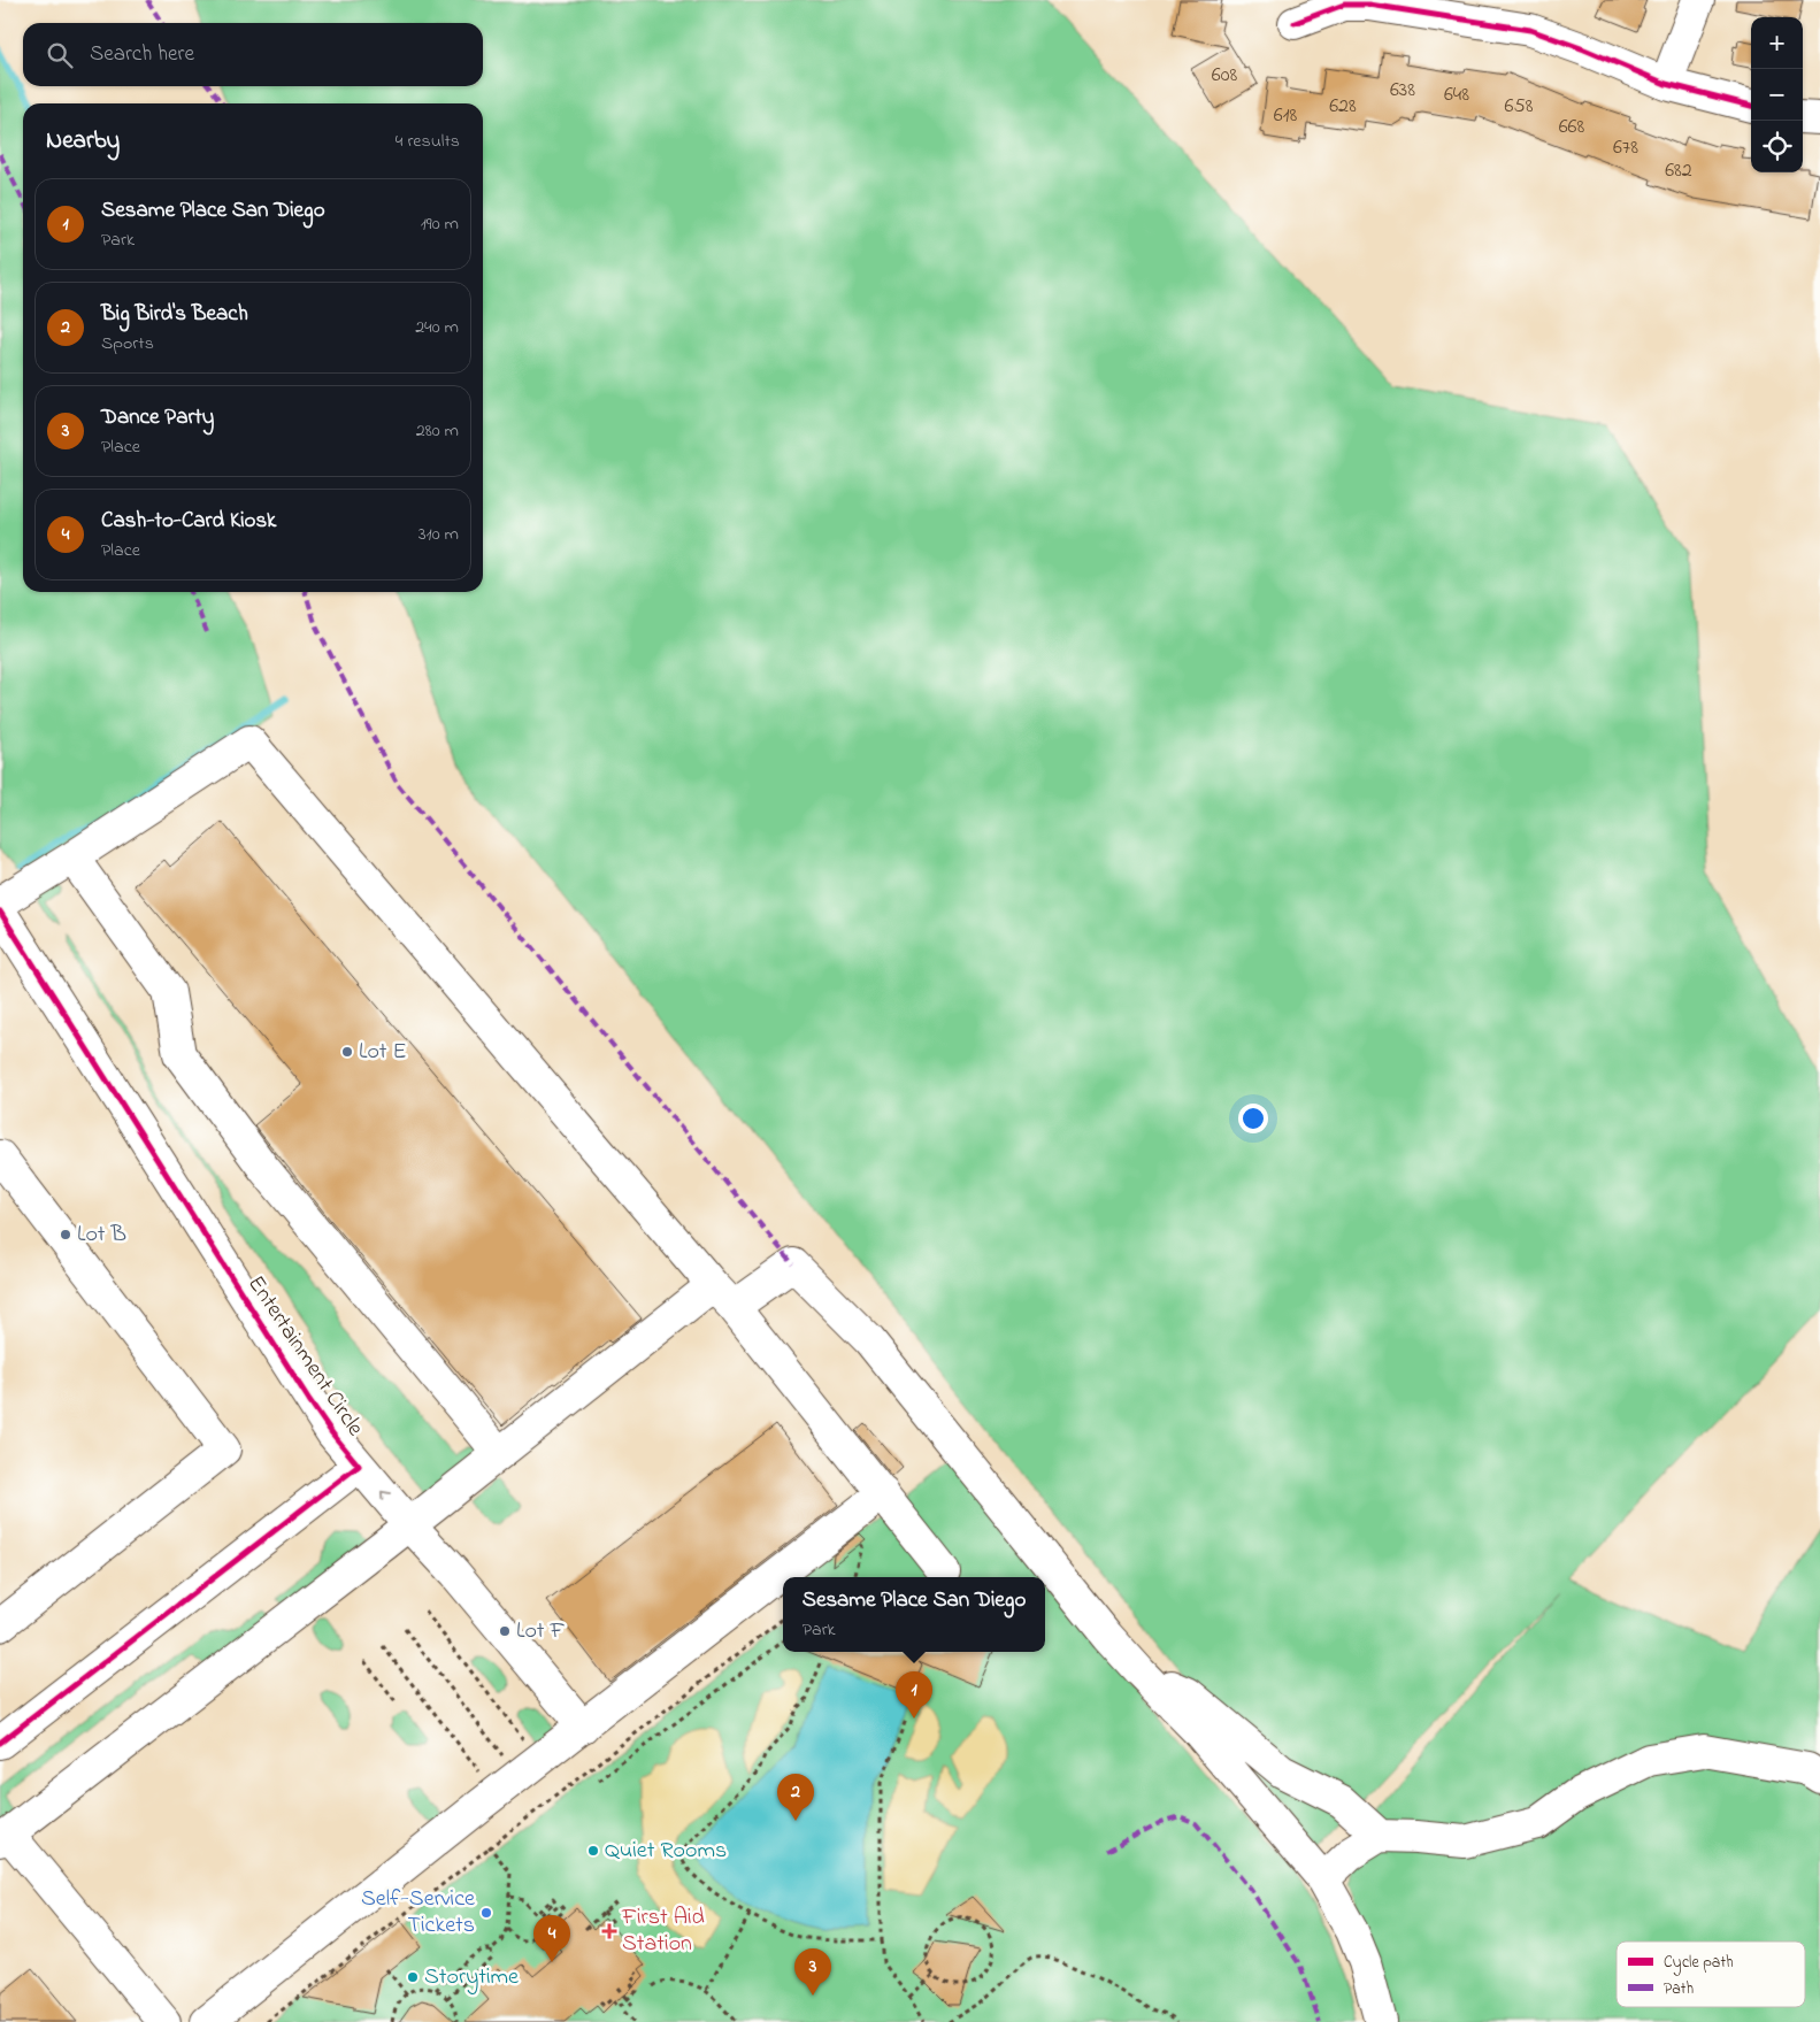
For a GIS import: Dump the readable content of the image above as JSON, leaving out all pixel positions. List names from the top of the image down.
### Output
{
  "streets": {
    "street": ["Entertainment Circle"]
  },
  "places": {
    "other": [
      "Lot E",
      "Lot B",
      "Lot F",
      "Quiet Rooms",
      "Self-Service Tickets",
      "Storytime"
    ],
    "health": ["First Aid Station"]
  },
  "house_numbers": [
    "608",
    "638",
    "648",
    "628",
    "658",
    "618",
    "668",
    "678",
    "682"
  ],
  "legend": ["Cycle path", "Path"],
  "page": {
    "map_buttons": ["+", "−"],
    "search": "Search here",
    "heading": ["Nearby", "4 results"],
    "list": [
      {
        "mark": "1",
        "name": "Sesame Place San Diego",
        "note": "Park",
        "value": "190 m"
      },
      {
        "mark": "2",
        "name": "Big Bird's Beach",
        "note": "Sports",
        "value": "240 m"
      },
      {
        "mark": "3",
        "name": "Dance Party",
        "note": "Place",
        "value": "280 m"
      },
      {
        "mark": "4",
        "name": "Cash-to-Card Kiosk",
        "note": "Place",
        "value": "310 m"
      }
    ],
    "popup": ["Sesame Place San Diego", "Park"],
    "pins": [
      "1",
      "2",
      "4",
      "3"
    ]
  }
}
